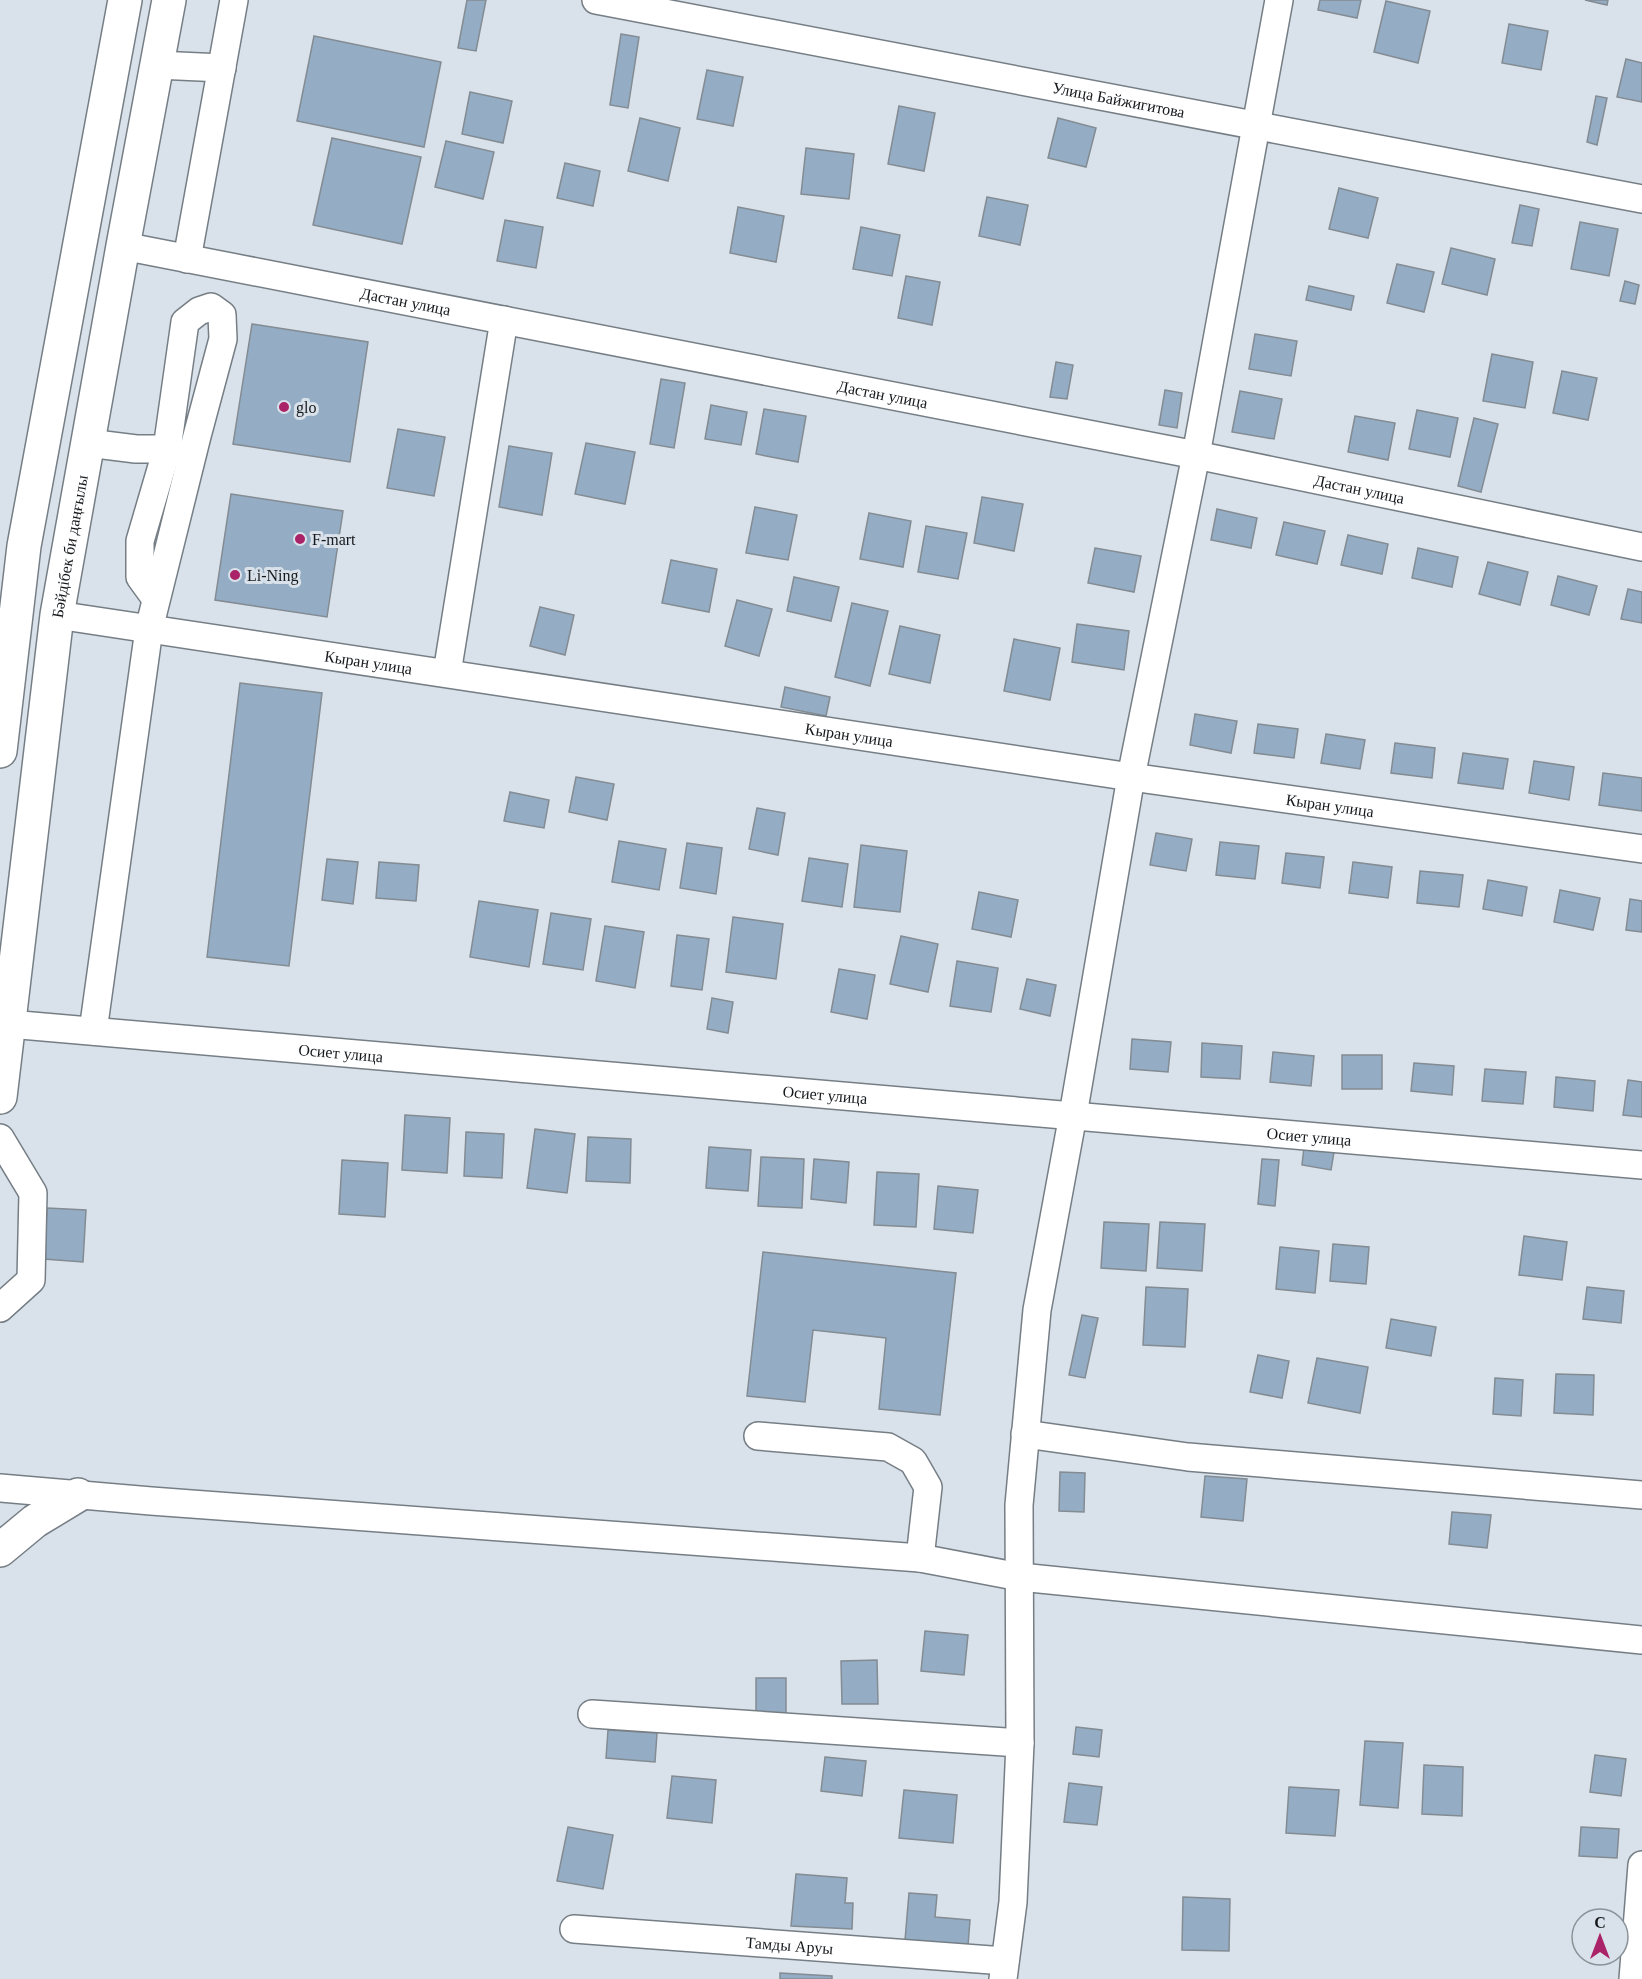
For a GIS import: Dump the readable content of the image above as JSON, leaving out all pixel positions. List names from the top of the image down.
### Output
{
  "streets": {
    "main road": ["Бәйдібек би даңғылы"],
    "street": [
      "Улица Байжигитова",
      "Дастан улица",
      "Кыран улица",
      "Осиет улица",
      "Тамды Аруы"
    ]
  },
  "crossings": [
    ["Дастан улица", "Бәйдібек би даңғылы"],
    ["Бәйдібек би даңғылы", "Кыран улица"],
    ["Бәйдібек би даңғылы", "Осиет улица"]
  ],
  "places": ["glo", "F-mart", "Li-Ning"],
  "north": "top"
}
